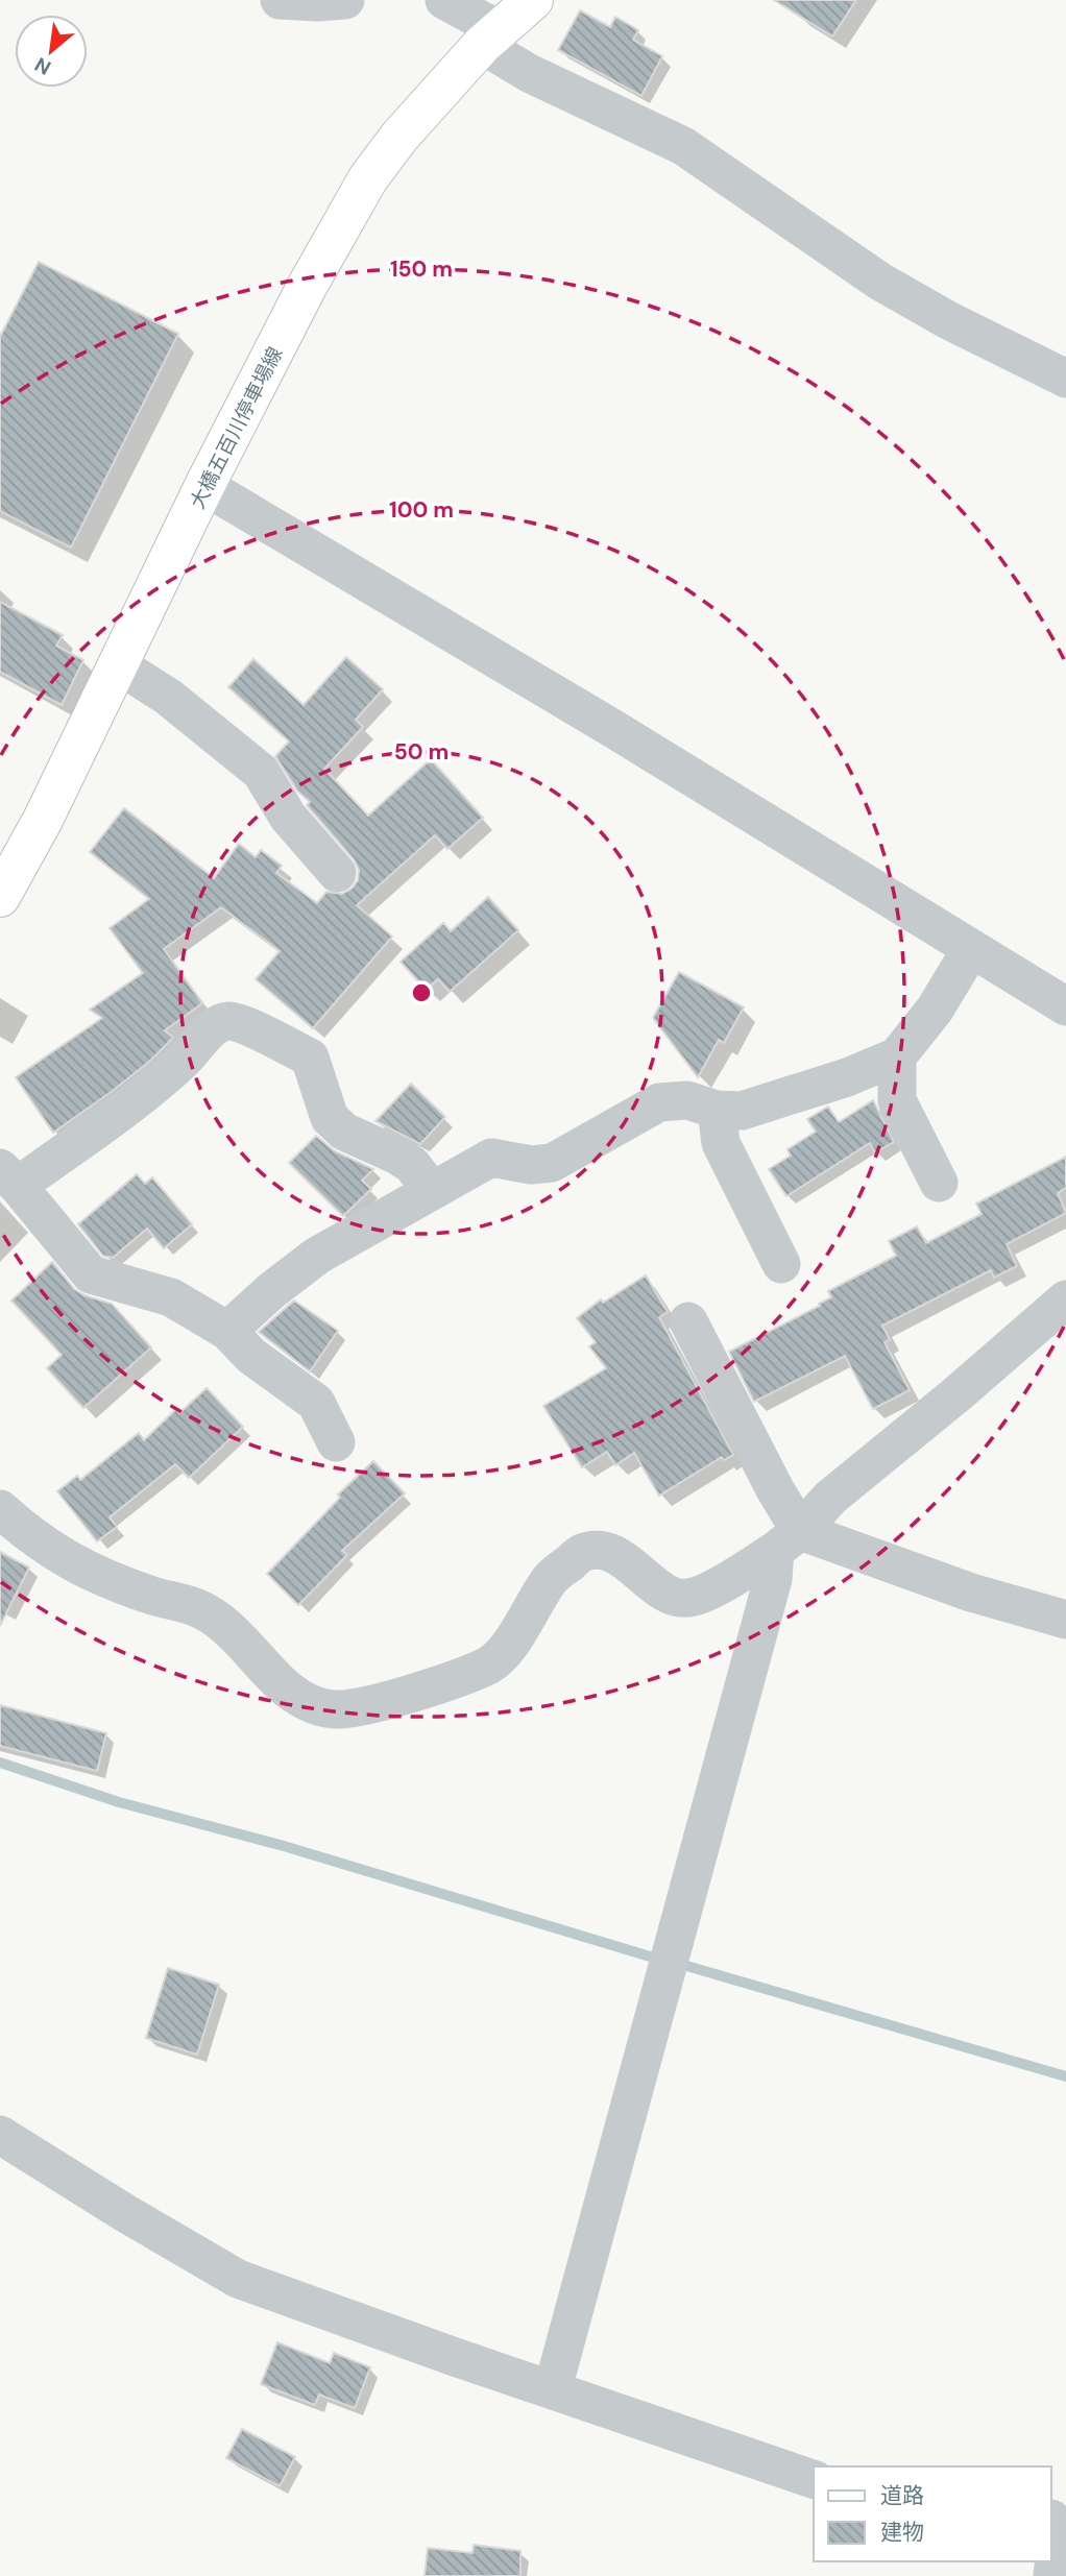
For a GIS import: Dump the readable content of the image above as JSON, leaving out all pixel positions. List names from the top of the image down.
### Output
{
  "streets": {
    "main road": ["大橋五百川停車場線"]
  },
  "legend": ["道路", "建物"],
  "north": "bottom left",
  "rings": ["150 m", "100 m", "50 m"]
}
